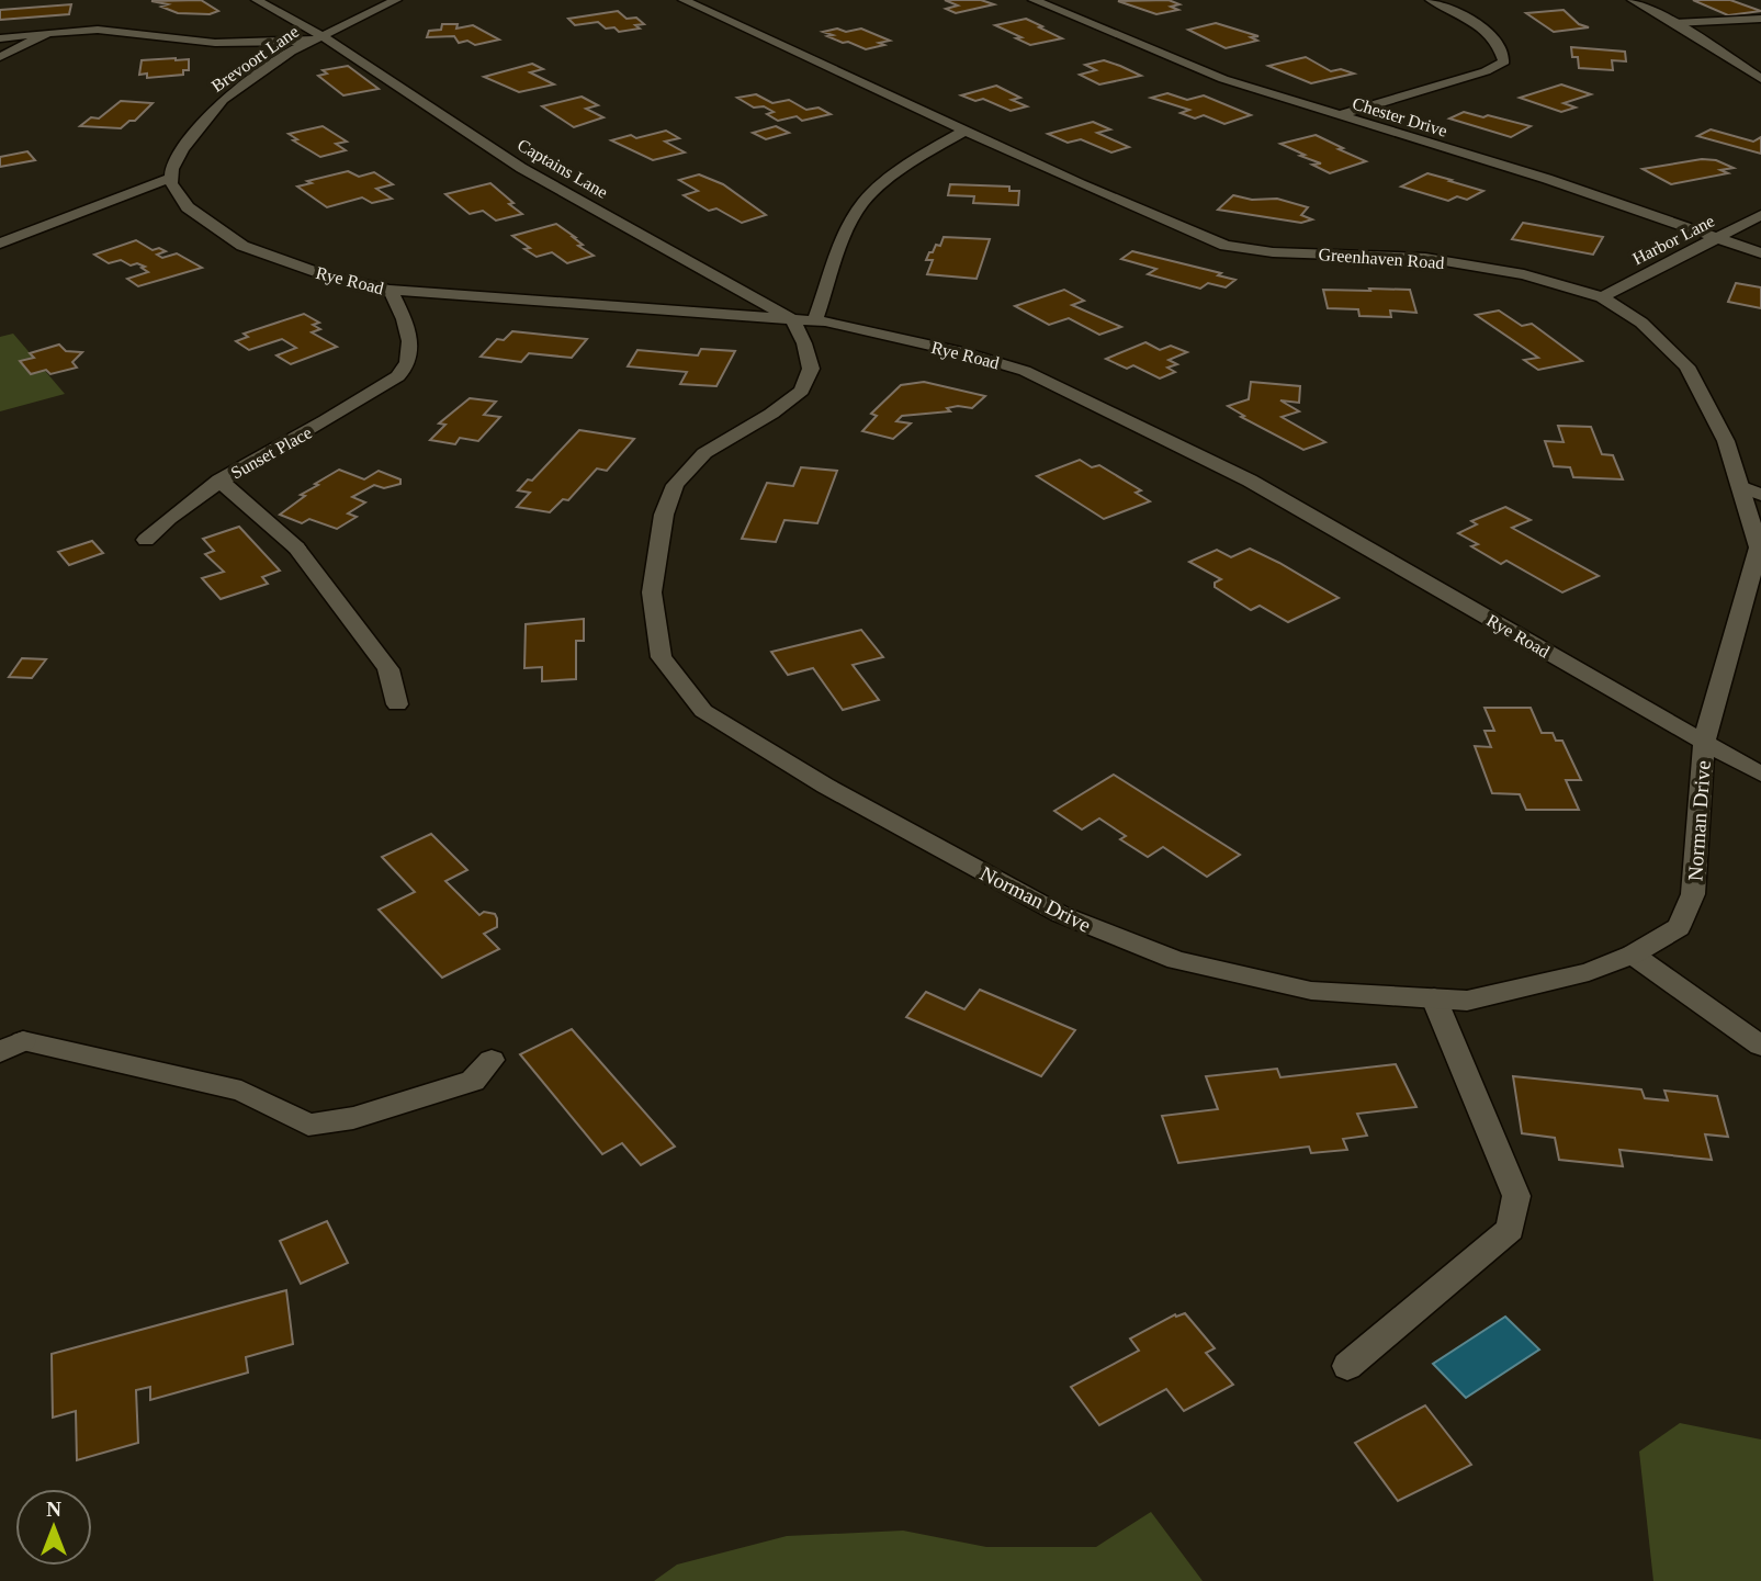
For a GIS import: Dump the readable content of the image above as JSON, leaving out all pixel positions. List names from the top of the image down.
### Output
{
  "streets": {
    "street": [
      "Brevoort Lane",
      "Chester Drive",
      "Captains Lane",
      "Harbor Lane",
      "Greenhaven Road",
      "Rye Road",
      "Sunset Place",
      "Norman Drive"
    ]
  },
  "crossings": [
    ["Brevoort Lane", "Captains Lane"],
    ["Brevoort Lane", "Rye Road"],
    ["Chester Drive", "Harbor Lane"],
    ["Captains Lane", "Rye Road"],
    ["Captains Lane", "Norman Drive"],
    ["Harbor Lane", "Greenhaven Road"],
    ["Greenhaven Road", "Rye Road"],
    ["Greenhaven Road", "Norman Drive"],
    ["Rye Road", "Sunset Place"],
    ["Rye Road", "Norman Drive"]
  ],
  "north": "top"
}
